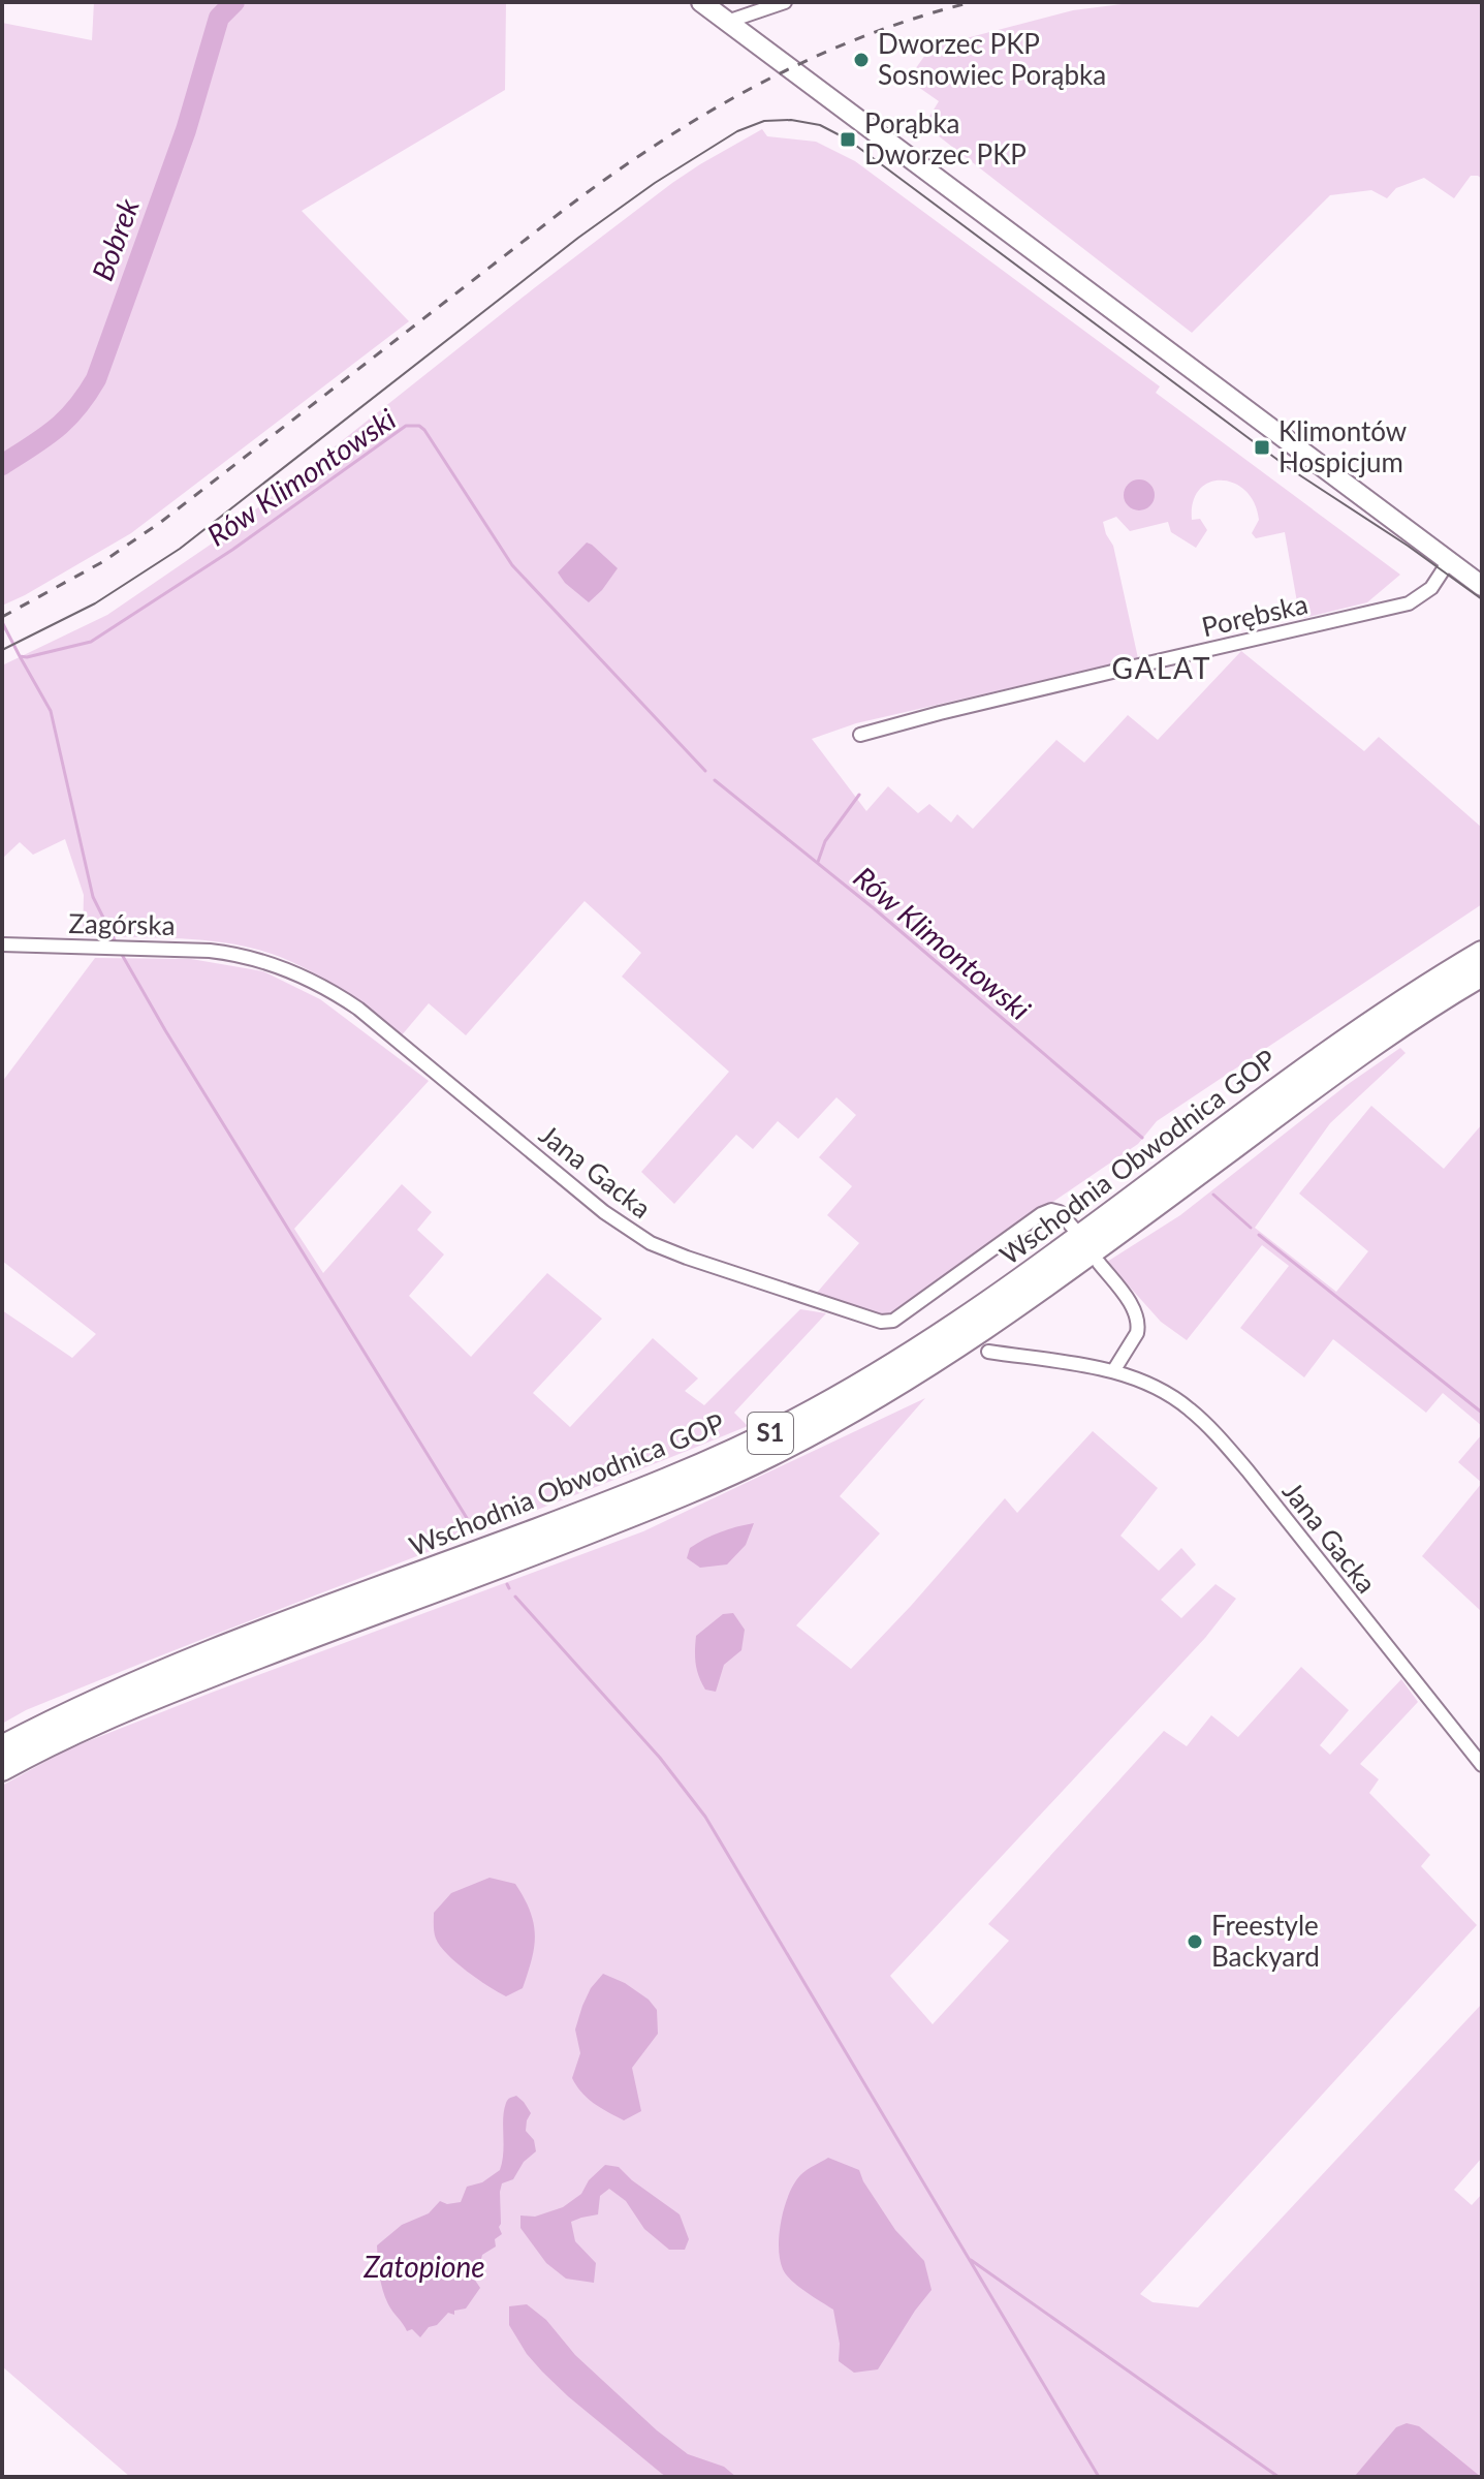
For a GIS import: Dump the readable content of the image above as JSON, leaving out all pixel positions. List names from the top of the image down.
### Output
{
  "streets": {
    "highway": ["Wschodnia Obwodnica GOP", "S1"],
    "street": ["Porębska", "Zagórska", "Jana Gacka"]
  },
  "crossings": [
    ["Zagórska", "Jana Gacka"]
  ],
  "districts": ["GALAT"],
  "water": ["Bobrek", "Rów Klimontowski", "Zatopione"],
  "places": {
    "other": ["Dworzec PKP Sosnowiec Porąbka", "Freestyle Backyard"],
    "transit": ["Porąbka Dworzec PKP", "Klimontów Hospicjum"]
  }
}
